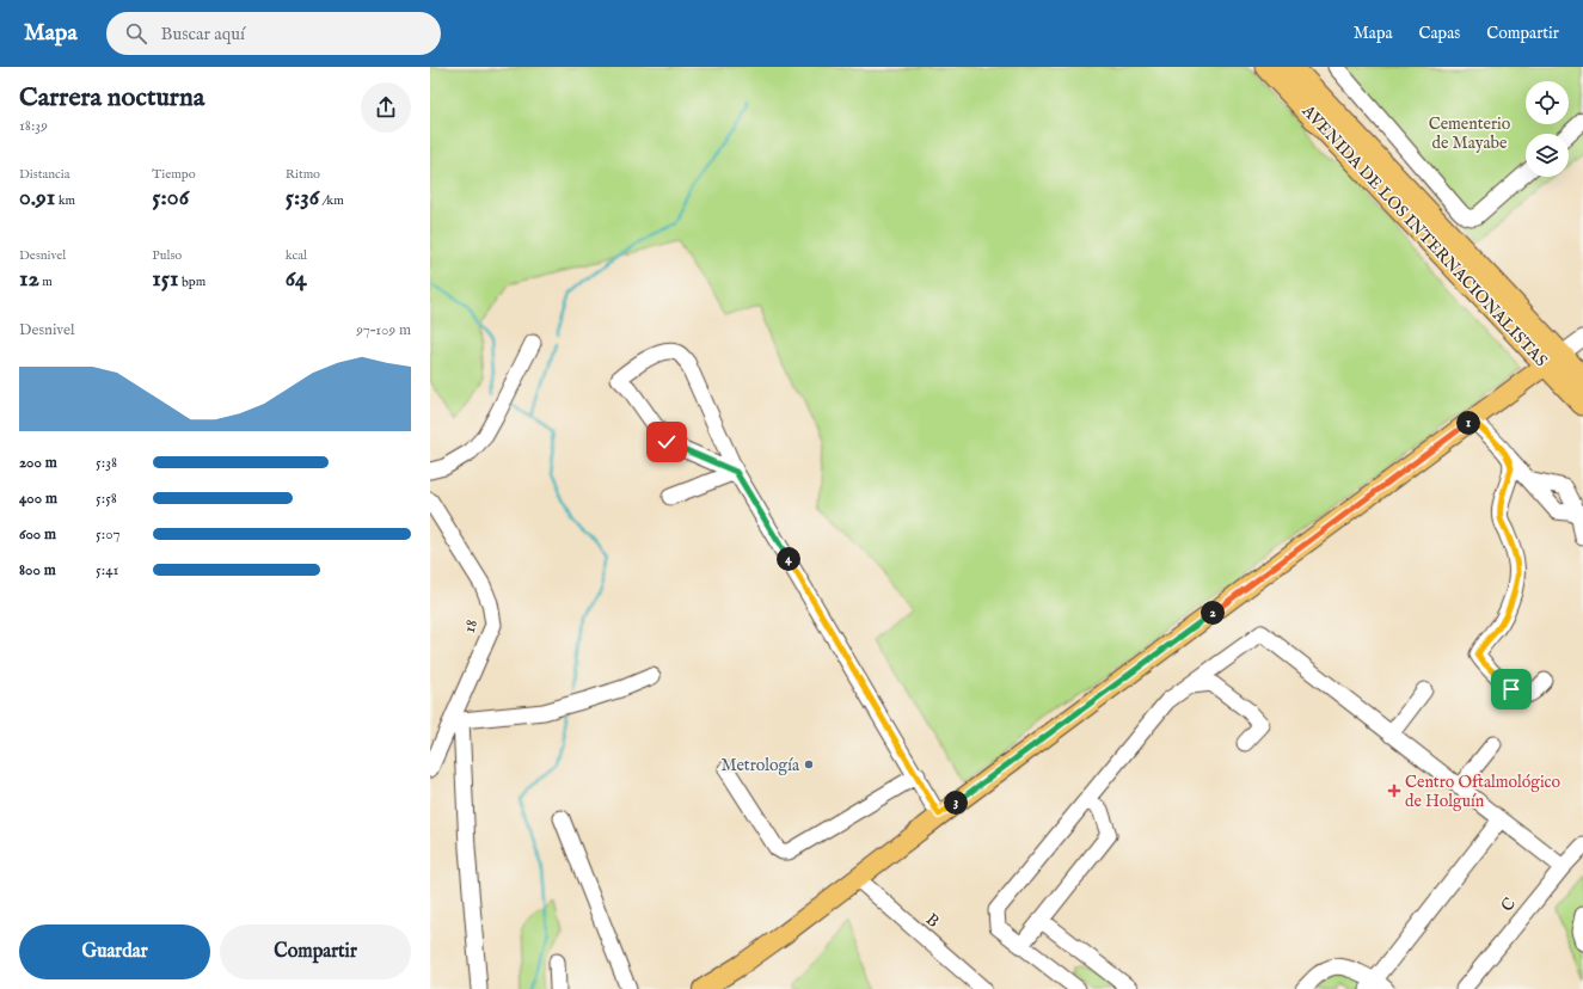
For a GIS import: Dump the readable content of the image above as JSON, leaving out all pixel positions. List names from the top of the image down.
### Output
{
  "streets": {
    "highway": ["AVENIDA DE LOS INTERNACIONALISTAS"],
    "street": ["18", "C", "B"]
  },
  "parks": ["Cementerio de Mayabe"],
  "places": {
    "other": ["Metrología"],
    "health": ["Centro Oftalmológico de Holguín"]
  },
  "page": {
    "header": "Mapa",
    "search": "Buscar aquí",
    "nav": ["Mapa", "Capas", "Compartir"],
    "heading": ["Carrera nocturna", "18:39"],
    "stats": [
      ["Distancia", "0.91 km"],
      ["Tiempo", "5:06"],
      ["Ritmo", "5:36 /km"],
      ["Desnivel", "12 m"],
      ["Pulso", "151 bpm"],
      ["kcal", "64"]
    ],
    "chart": ["Desnivel", "97–109 m"],
    "pins": [
      "1",
      "4",
      "2",
      "3"
    ],
    "list": [
      {
        "name": "200 m",
        "note": "5:38"
      },
      {
        "name": "400 m",
        "note": "5:58"
      },
      {
        "name": "600 m",
        "note": "5:07"
      },
      {
        "name": "800 m",
        "note": "5:41"
      }
    ],
    "buttons": ["Guardar", "Compartir"]
  }
}
